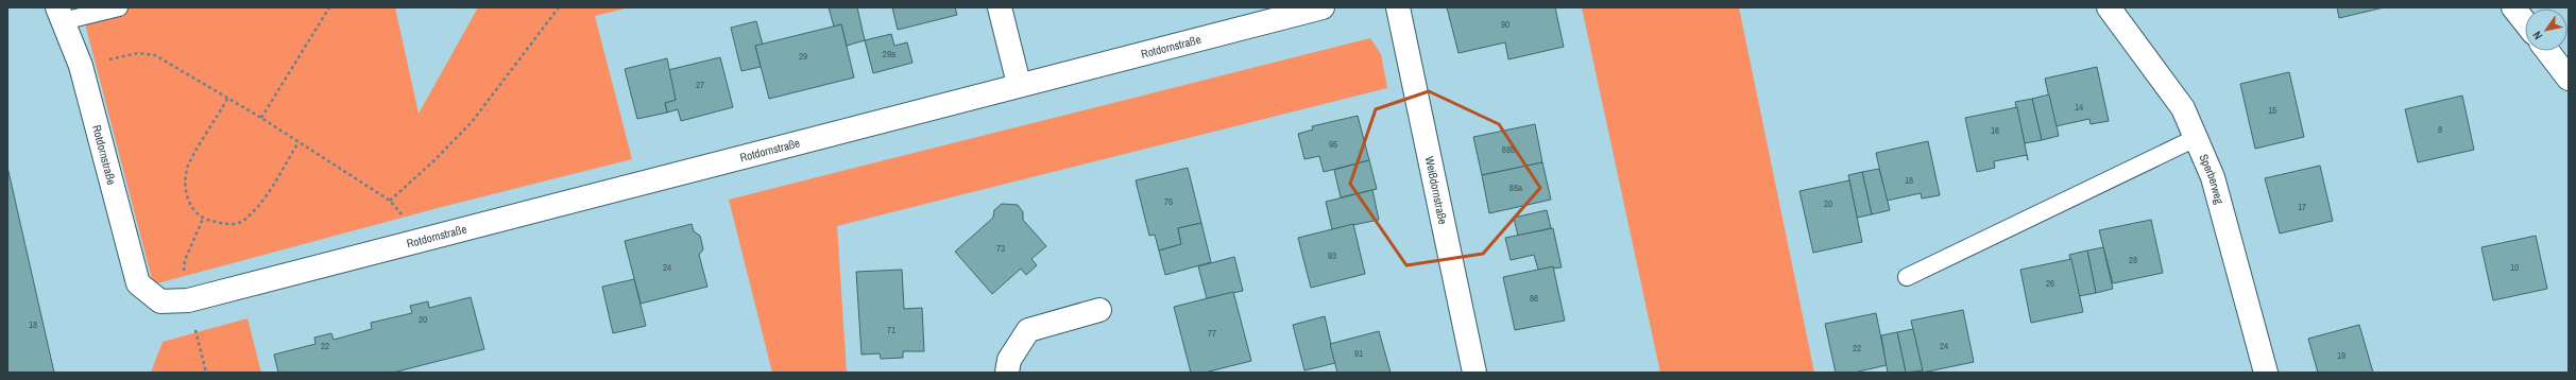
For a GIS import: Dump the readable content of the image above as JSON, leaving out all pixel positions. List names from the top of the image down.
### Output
{
  "streets": {
    "street": ["Rotdornstraße", "Sperberweg", "Weißdornstraße"]
  },
  "house_numbers": [
    "90",
    "29a",
    "29",
    "27",
    "14",
    "15",
    "8",
    "16",
    "95",
    "88b",
    "18",
    "88a",
    "75",
    "20",
    "17",
    "73",
    "93",
    "28",
    "24",
    "10",
    "26",
    "86",
    "20",
    "18",
    "71",
    "77",
    "22",
    "24",
    "22",
    "91",
    "19"
  ],
  "north": "bottom left"
}
